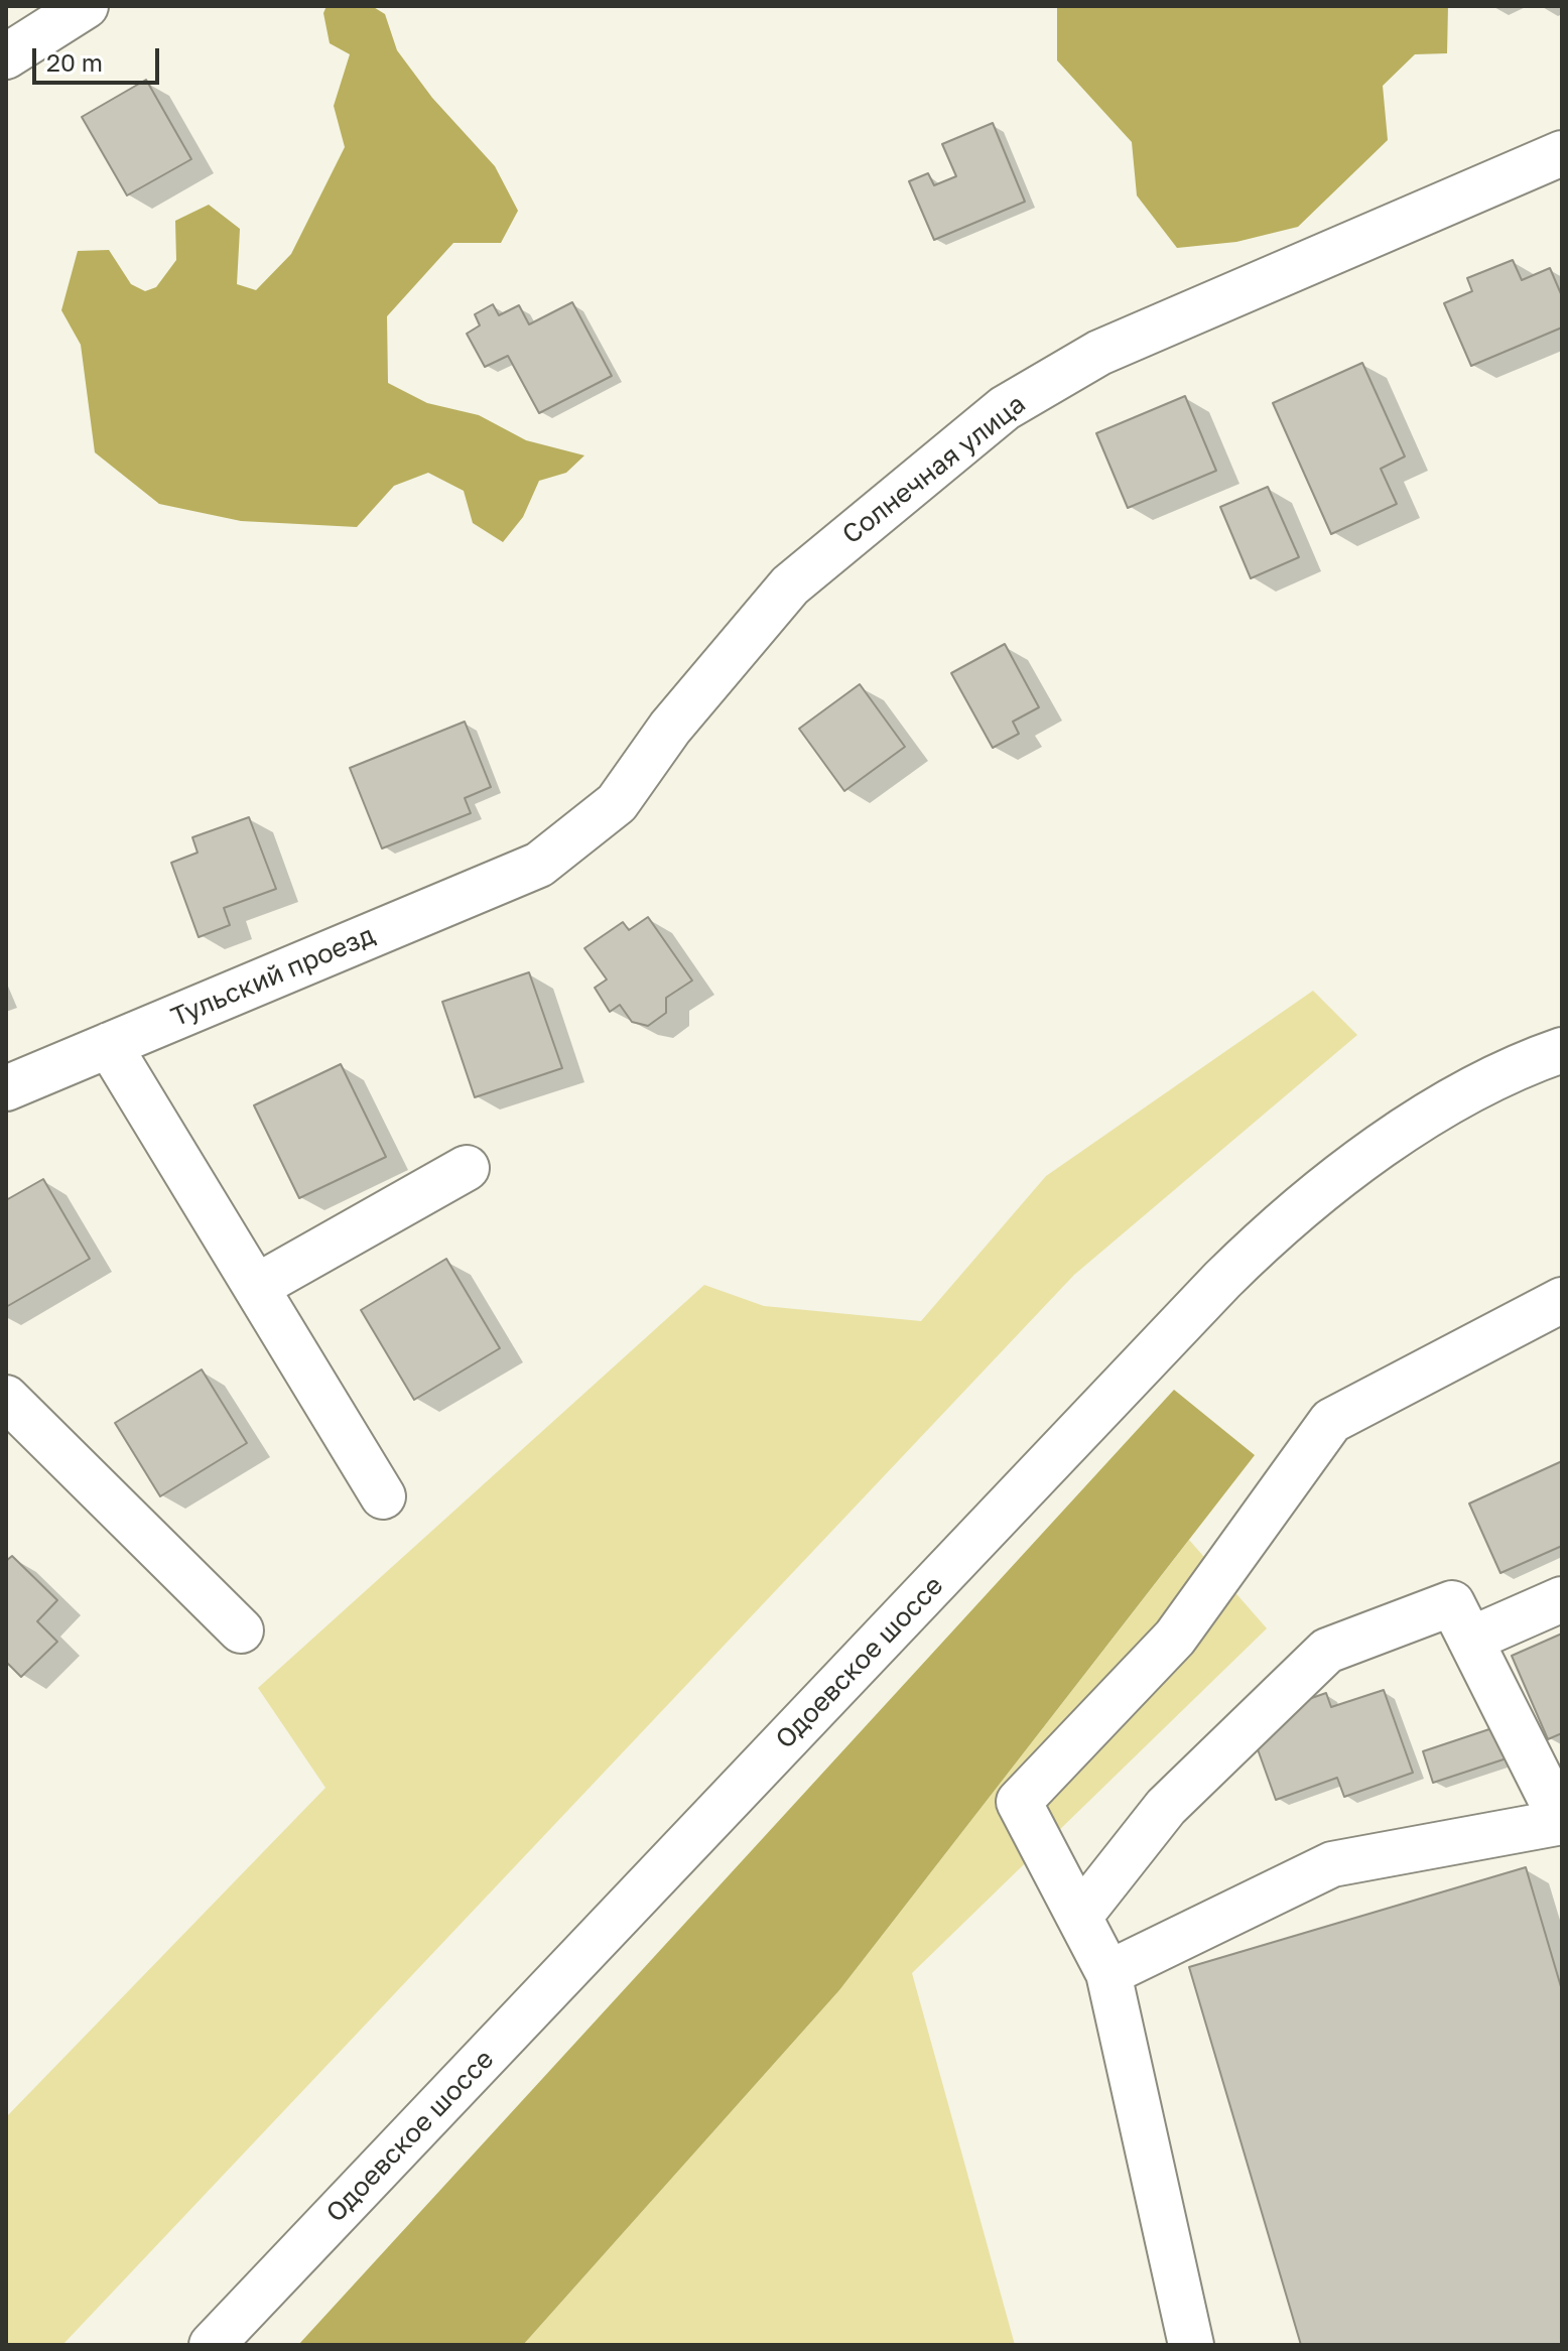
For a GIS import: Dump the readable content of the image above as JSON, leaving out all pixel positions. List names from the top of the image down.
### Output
{
  "streets": {
    "street": ["Солнечная улица", "Тульский проезд", "Одоевское шоссе"]
  },
  "crossings": [
    ["Солнечная улица", "Тульский проезд"]
  ],
  "scale_bar": "20 m"
}
